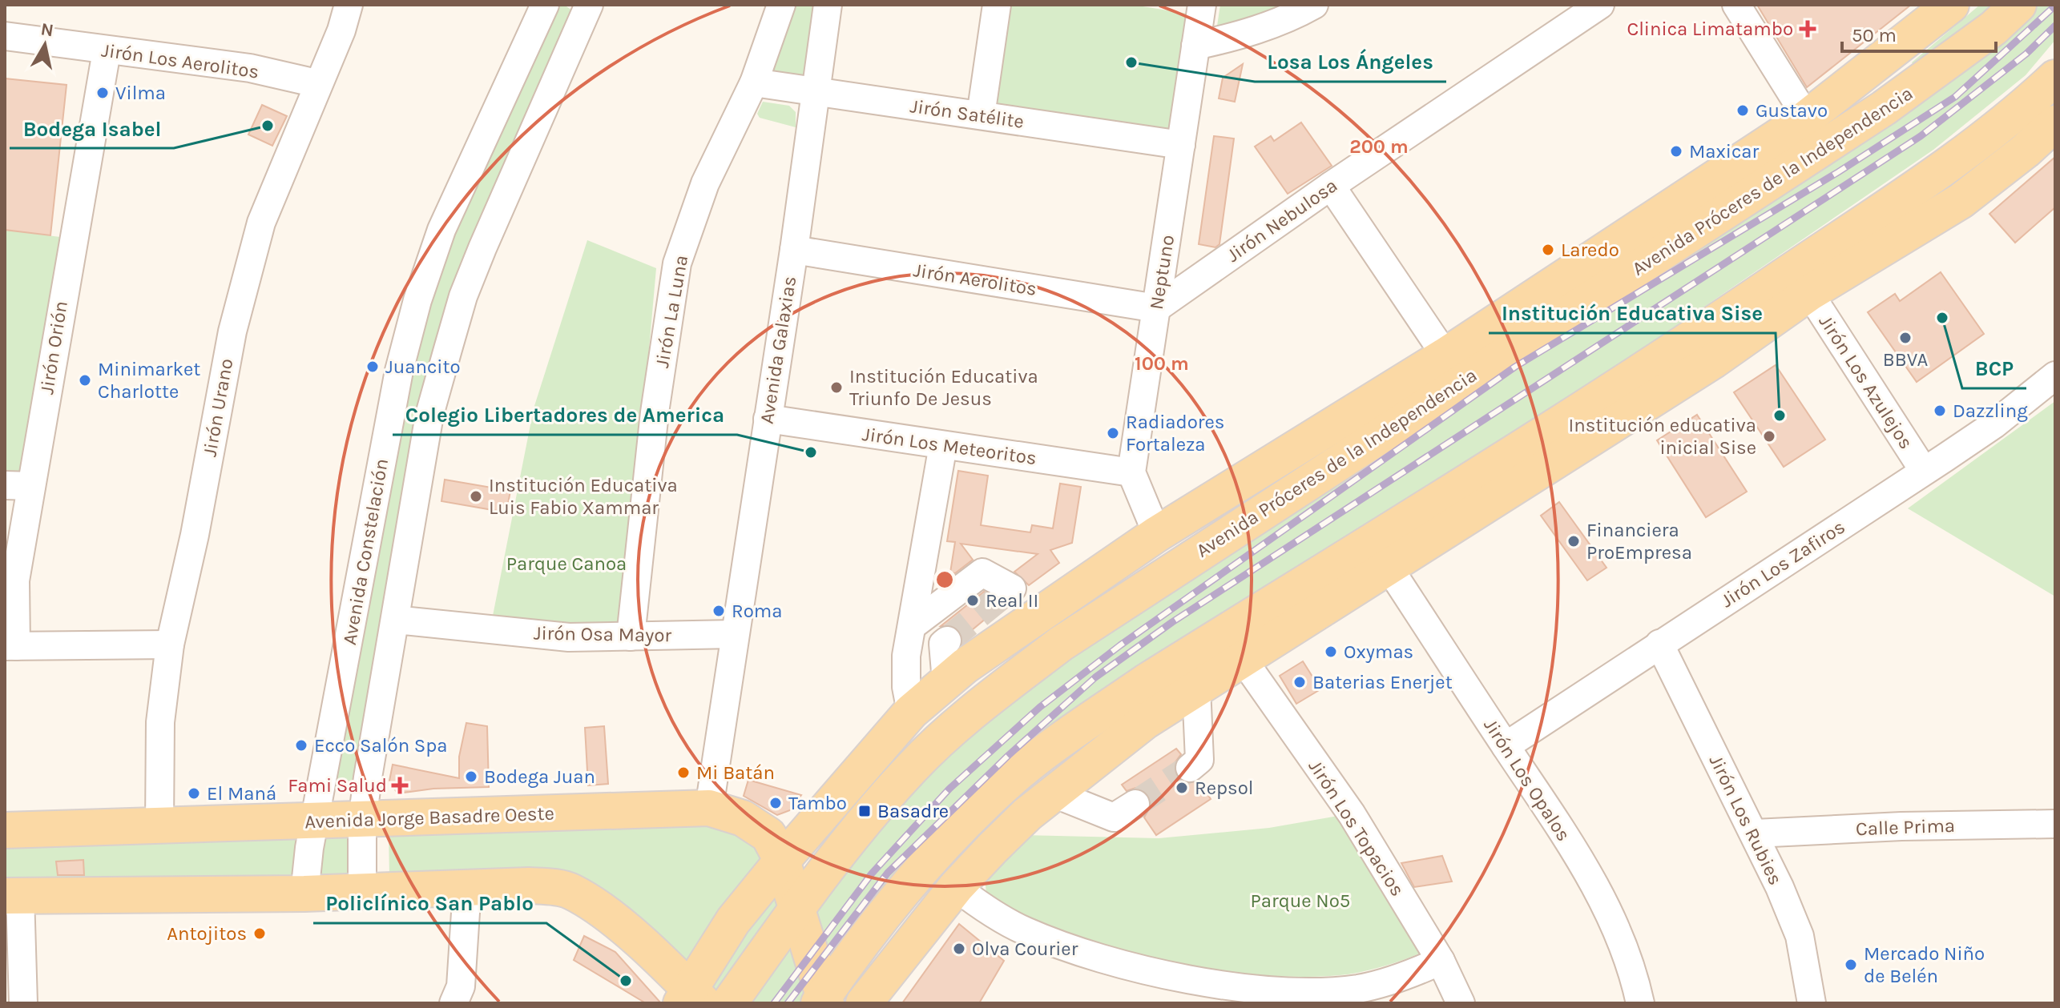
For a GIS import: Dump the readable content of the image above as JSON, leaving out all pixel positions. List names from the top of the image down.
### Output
{
  "streets": {
    "main road": ["Avenida Próceres de la Independencia", "Avenida Jorge Basadre Oeste"],
    "street": [
      "Jirón Los Aerolitos",
      "Jirón Satélite",
      "Jirón Nebulosa",
      "Neptuno",
      "Jirón Aerolitos",
      "Jirón La Luna",
      "Jirón Orión",
      "Avenida Galaxias",
      "Jirón Los Azulejos",
      "Jirón Urano",
      "Jirón Los Meteoritos",
      "Avenida Constelación",
      "Jirón Los Zafiros",
      "Jirón Osa Mayor",
      "Jirón Los Opalos",
      "Jirón Los Rubies",
      "Calle Prima",
      "Jirón Los Topacios"
    ]
  },
  "crossings": [
    ["Jirón Los Aerolitos", "Jirón Orión"],
    ["Jirón Los Aerolitos", "Jirón Urano"],
    ["Jirón Satélite", "Neptuno"],
    ["Jirón Satélite", "Jirón La Luna"],
    ["Jirón Satélite", "Avenida Galaxias"],
    ["Avenida Próceres de la Independencia", "Avenida Jorge Basadre Oeste"],
    ["Jirón Nebulosa", "Neptuno"],
    ["Jirón Nebulosa", "Jirón Aerolitos"],
    ["Neptuno", "Jirón Aerolitos"],
    ["Neptuno", "Jirón Los Meteoritos"],
    ["Jirón Aerolitos", "Avenida Galaxias"],
    ["Jirón La Luna", "Jirón Osa Mayor"],
    ["Avenida Galaxias", "Jirón Los Meteoritos"],
    ["Avenida Galaxias", "Jirón Osa Mayor"],
    ["Avenida Galaxias", "Avenida Jorge Basadre Oeste"],
    ["Jirón Los Azulejos", "Jirón Los Zafiros"],
    ["Jirón Urano", "Avenida Jorge Basadre Oeste"],
    ["Avenida Constelación", "Jirón Osa Mayor"],
    ["Avenida Constelación", "Avenida Jorge Basadre Oeste"],
    ["Jirón Los Zafiros", "Jirón Los Opalos"],
    ["Jirón Los Zafiros", "Jirón Los Rubies"],
    ["Jirón Los Rubies", "Calle Prima"]
  ],
  "parks": ["Parque Canoa", "Parque Nº5"],
  "places": {
    "health": ["Clinica Limatambo", "Fami Salud"],
    "other": [
      "Losa Los Ángeles",
      "Vilma",
      "Gustavo",
      "Bodega Isabel",
      "Maxicar",
      "Laredo",
      "BCP",
      "BBVA",
      "Juancito",
      "Minimarket Charlotte",
      "Institución Educativa Triunfo De Jesus",
      "Dazzling",
      "Institución Educativa Sise",
      "Radiadores Fortaleza",
      "Institución educativa inicial Sise",
      "Colegio Libertadores de America",
      "Institución Educativa Luis Fabio Xammar",
      "Financiera ProEmpresa",
      "Real II",
      "Roma",
      "Oxymas",
      "Baterias Enerjet",
      "Ecco Salón Spa",
      "Mi Batán",
      "Bodega Juan",
      "Repsol",
      "El Maná",
      "Tambo",
      "Antojitos",
      "Olva Courier",
      "Mercado Niño de Belén",
      "Policlínico San Pablo"
    ],
    "transit": ["Basadre"]
  },
  "scale_bar": "50 m",
  "north": "top",
  "rings": ["200 m", "100 m"]
}
